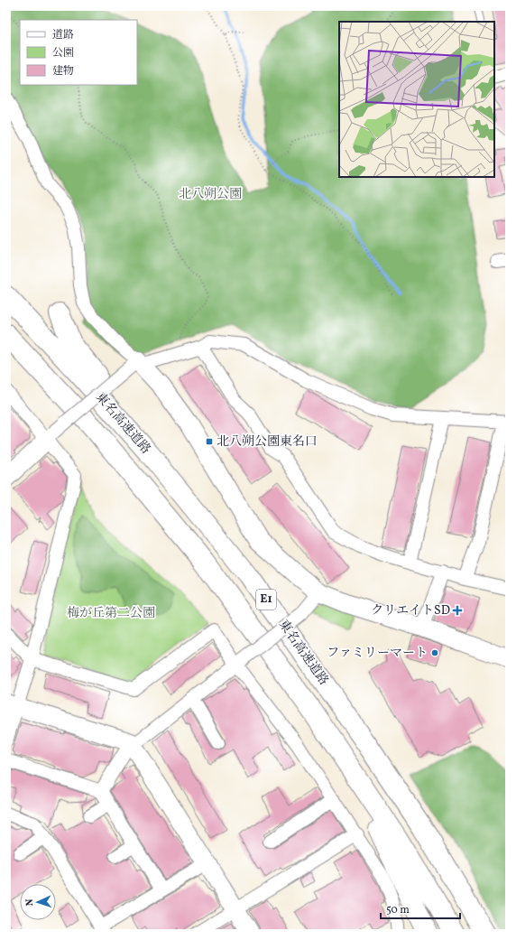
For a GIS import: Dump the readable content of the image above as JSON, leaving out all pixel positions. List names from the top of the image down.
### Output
{
  "streets": {
    "highway": ["東名高速道路", "E1"]
  },
  "parks": ["北八朔公園", "梅が丘第二公園"],
  "places": {
    "transit": ["北八朔公園東名口"],
    "health": ["クリエイトSD"],
    "other": ["ファミリーマート"]
  },
  "legend": ["道路", "公園", "建物"],
  "scale_bar": "50 m",
  "north": "left"
}
